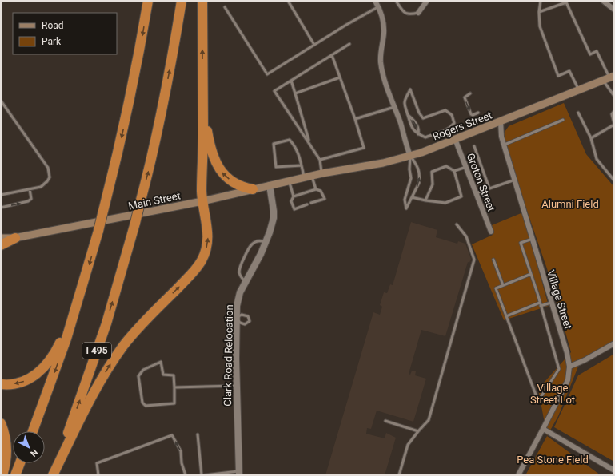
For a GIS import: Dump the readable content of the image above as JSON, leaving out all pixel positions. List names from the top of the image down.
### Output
{
  "streets": {
    "highway": ["I 495"],
    "main road": ["Rogers Street", "Main Street"],
    "street": ["Groton Street", "Village Street", "Clark Road Relocation"]
  },
  "crossings": [
    ["Rogers Street", "Groton Street"],
    ["Rogers Street", "Main Street"],
    ["Rogers Street", "Village Street"],
    ["Main Street", "Clark Road Relocation"]
  ],
  "parks": ["Alumni Field", "Village Street Lot", "Pea Stone Field"],
  "legend": ["Road", "Park"],
  "north": "bottom right"
}
